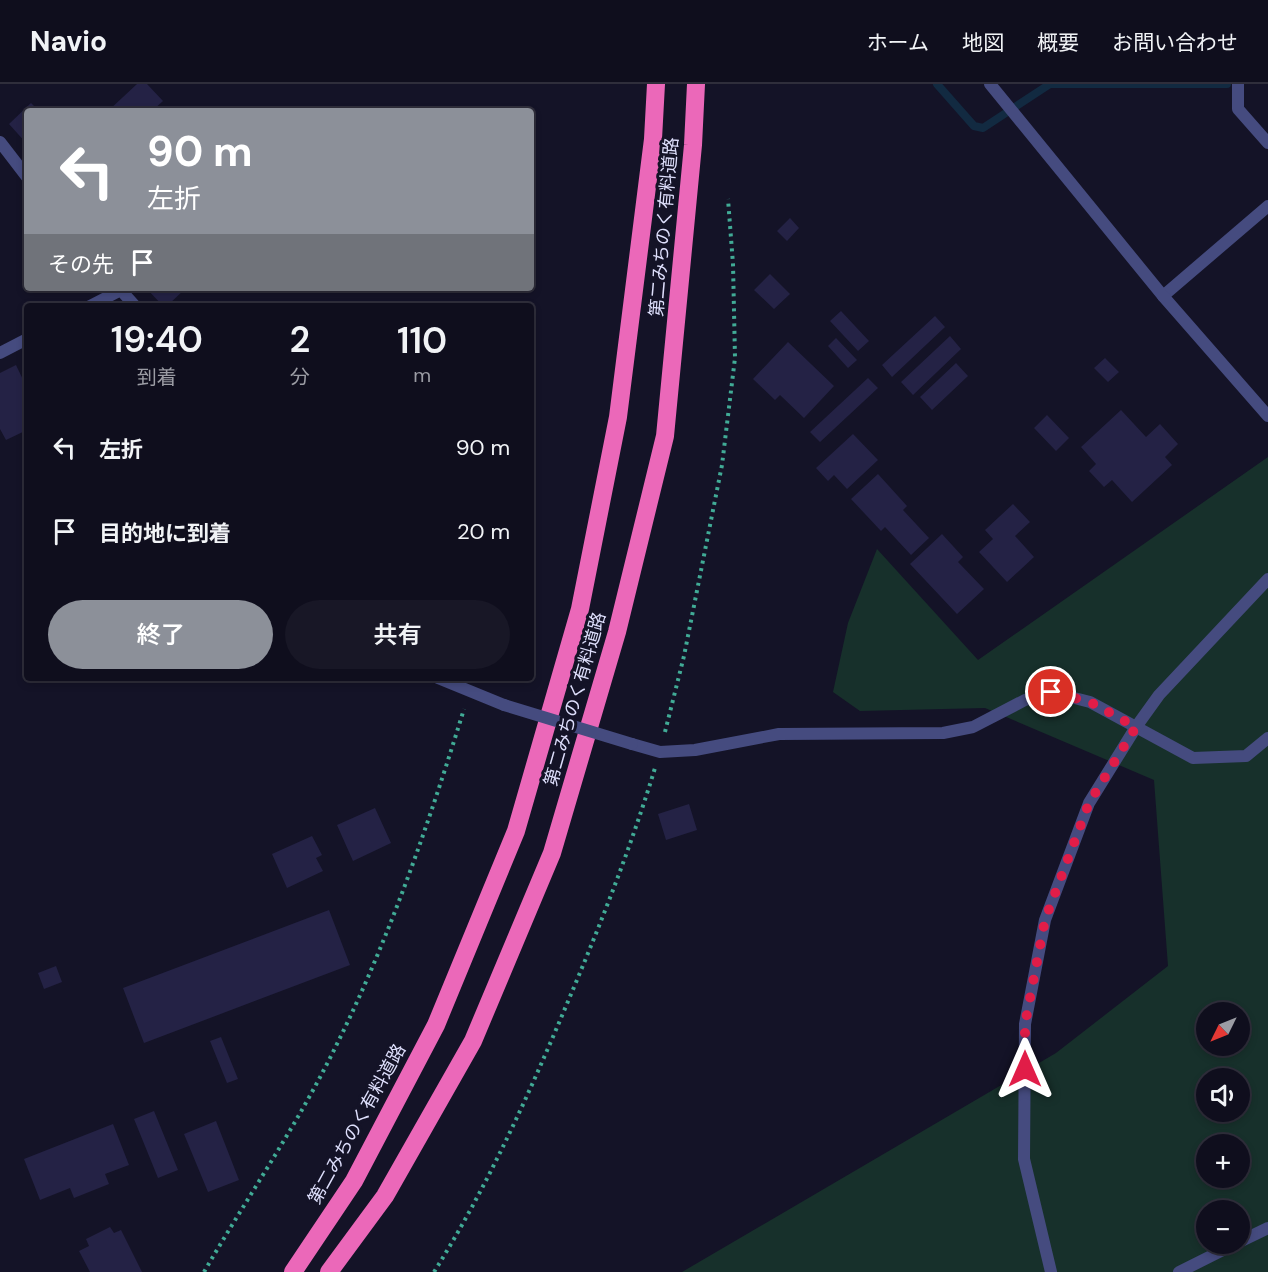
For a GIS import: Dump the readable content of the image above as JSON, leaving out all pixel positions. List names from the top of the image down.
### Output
{
  "streets": {
    "highway": ["第二みちのく有料道路"]
  },
  "north": "bottom left",
  "page": {
    "header": "Navio",
    "nav": [
      "ホーム",
      "地図",
      "概要",
      "お問い合わせ"
    ],
    "turn": ["90 m", "左折"],
    "then": "その先",
    "eta": [
      "19:40",
      "到着",
      "2",
      "分",
      "110",
      "m"
    ],
    "list": [
      {
        "name": "左折",
        "value": "90 m"
      },
      {
        "name": "目的地に到着",
        "value": "20 m"
      }
    ],
    "buttons": ["終了", "共有"],
    "map_buttons": ["+", "−"]
  }
}
